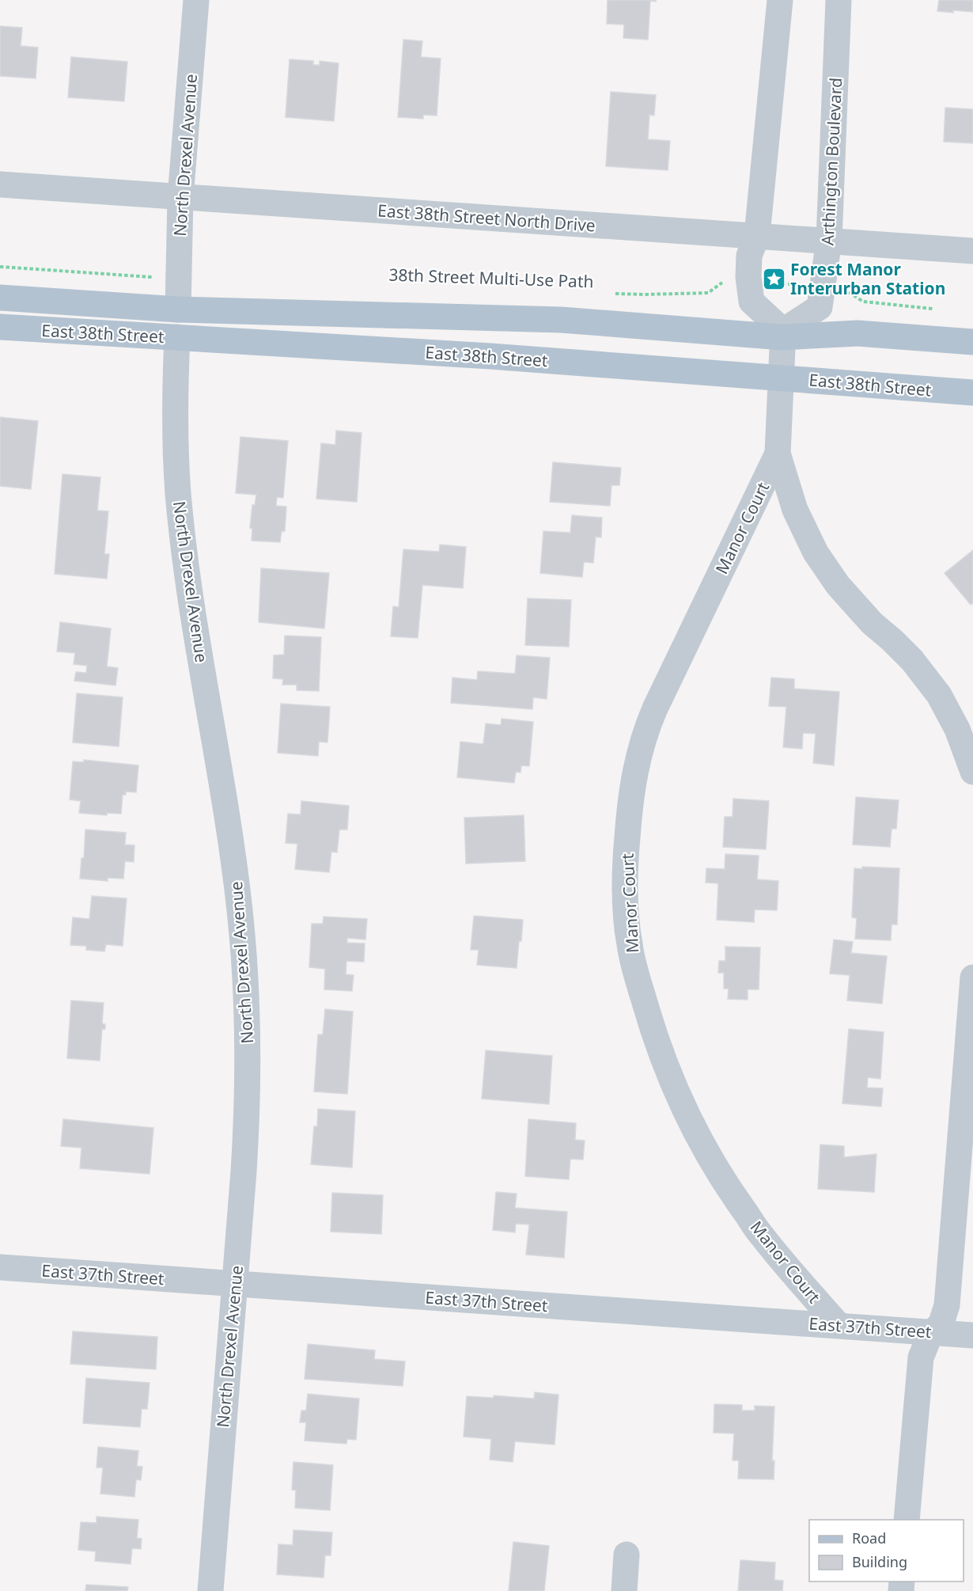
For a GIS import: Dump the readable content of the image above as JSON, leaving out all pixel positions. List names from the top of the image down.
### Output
{
  "streets": {
    "main road": ["East 38th Street"],
    "street": [
      "North Drexel Avenue",
      "Arthington Boulevard",
      "East 38th Street North Drive",
      "Manor Court",
      "East 37th Street"
    ],
    "path": ["38th Street Multi-Use Path"]
  },
  "crossings": [
    ["North Drexel Avenue", "East 38th Street North Drive"],
    ["North Drexel Avenue", "East 38th Street"],
    ["North Drexel Avenue", "East 37th Street"],
    ["Arthington Boulevard", "East 38th Street North Drive"],
    ["Arthington Boulevard", "38th Street Multi-Use Path"],
    ["Arthington Boulevard", "East 38th Street"],
    ["Manor Court", "East 37th Street"]
  ],
  "places": {
    "place": ["Forest Manor Interurban Station"]
  },
  "legend": ["Road", "Building"]
}
